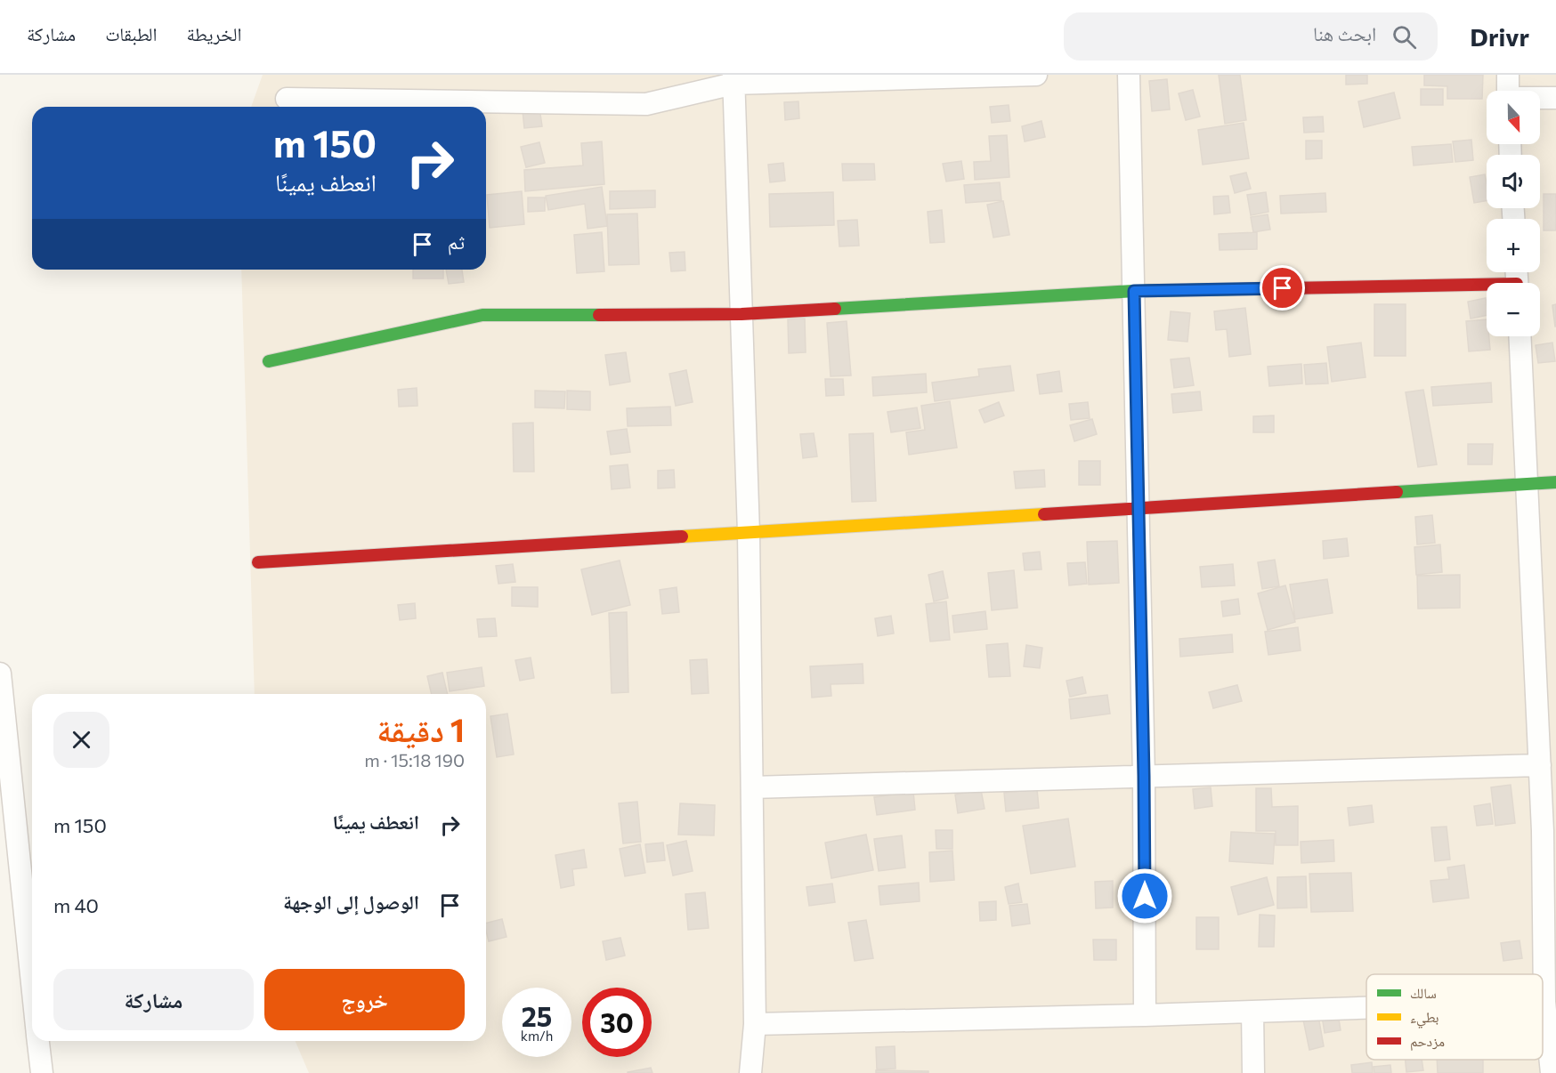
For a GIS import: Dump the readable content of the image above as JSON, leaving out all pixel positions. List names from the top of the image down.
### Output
{
  "legend": ["سالك", "بطيء", "مزدحم"],
  "north": "bottom",
  "page": {
    "header": "Drivr",
    "search": "ابحث هنا",
    "nav": ["الخريطة", "الطبقات", "مشاركة"],
    "map_buttons": ["+", "−"],
    "turn": ["150 m", "انعطف يمينًا"],
    "then": "ثم",
    "heading": ["1 دقيقة", "190 m · 15:18"],
    "list": [
      {
        "name": "انعطف يمينًا",
        "value": "150 m"
      },
      {
        "name": "الوصول إلى الوجهة",
        "value": "40 m"
      }
    ],
    "buttons": ["خروج", "مشاركة"],
    "speed": "25 km/h",
    "limit": "30"
  }
}
